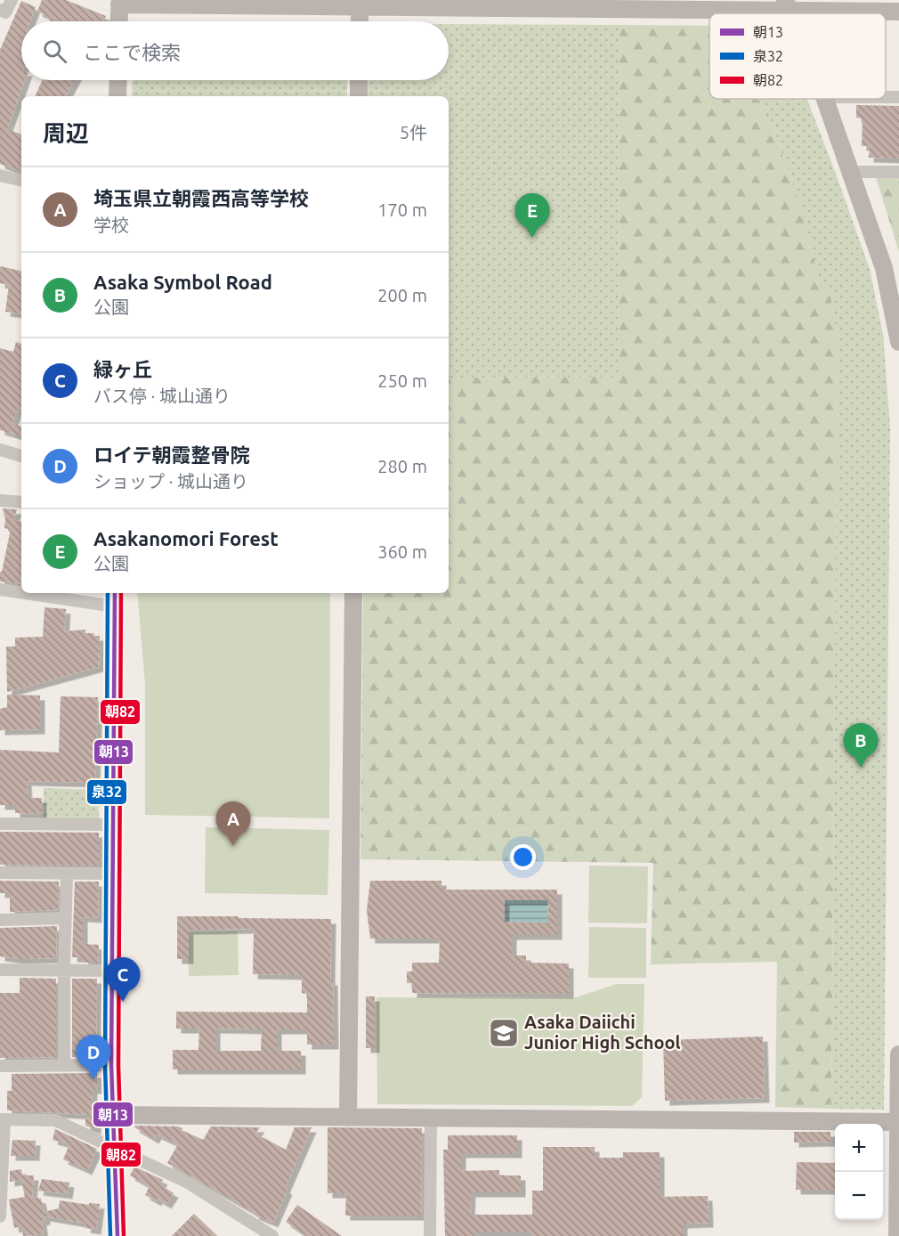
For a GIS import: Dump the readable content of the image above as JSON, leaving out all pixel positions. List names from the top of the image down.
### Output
{
  "places": {
    "school or university": ["Asaka Daiichi Junior High School"]
  },
  "lines": ["transit line 朝13", "transit line 泉32", "transit line 朝82"],
  "legend": ["朝13", "泉32", "朝82"],
  "page": {
    "search": "ここで検索",
    "heading": ["周辺", "5件"],
    "list": [
      {
        "mark": "A",
        "name": "埼玉県立朝霞西高等学校",
        "note": "学校",
        "value": "170 m"
      },
      {
        "mark": "B",
        "name": "Asaka Symbol Road",
        "note": "公園",
        "value": "200 m"
      },
      {
        "mark": "C",
        "name": "緑ヶ丘",
        "note": "バス停 · 城山通り",
        "value": "250 m"
      },
      {
        "mark": "D",
        "name": "ロイテ朝霞整骨院",
        "note": "ショップ · 城山通り",
        "value": "280 m"
      },
      {
        "mark": "E",
        "name": "Asakanomori Forest",
        "note": "公園",
        "value": "360 m"
      }
    ],
    "pins": [
      "E",
      "B",
      "A",
      "C",
      "D"
    ],
    "map_buttons": ["+", "−"]
  }
}
